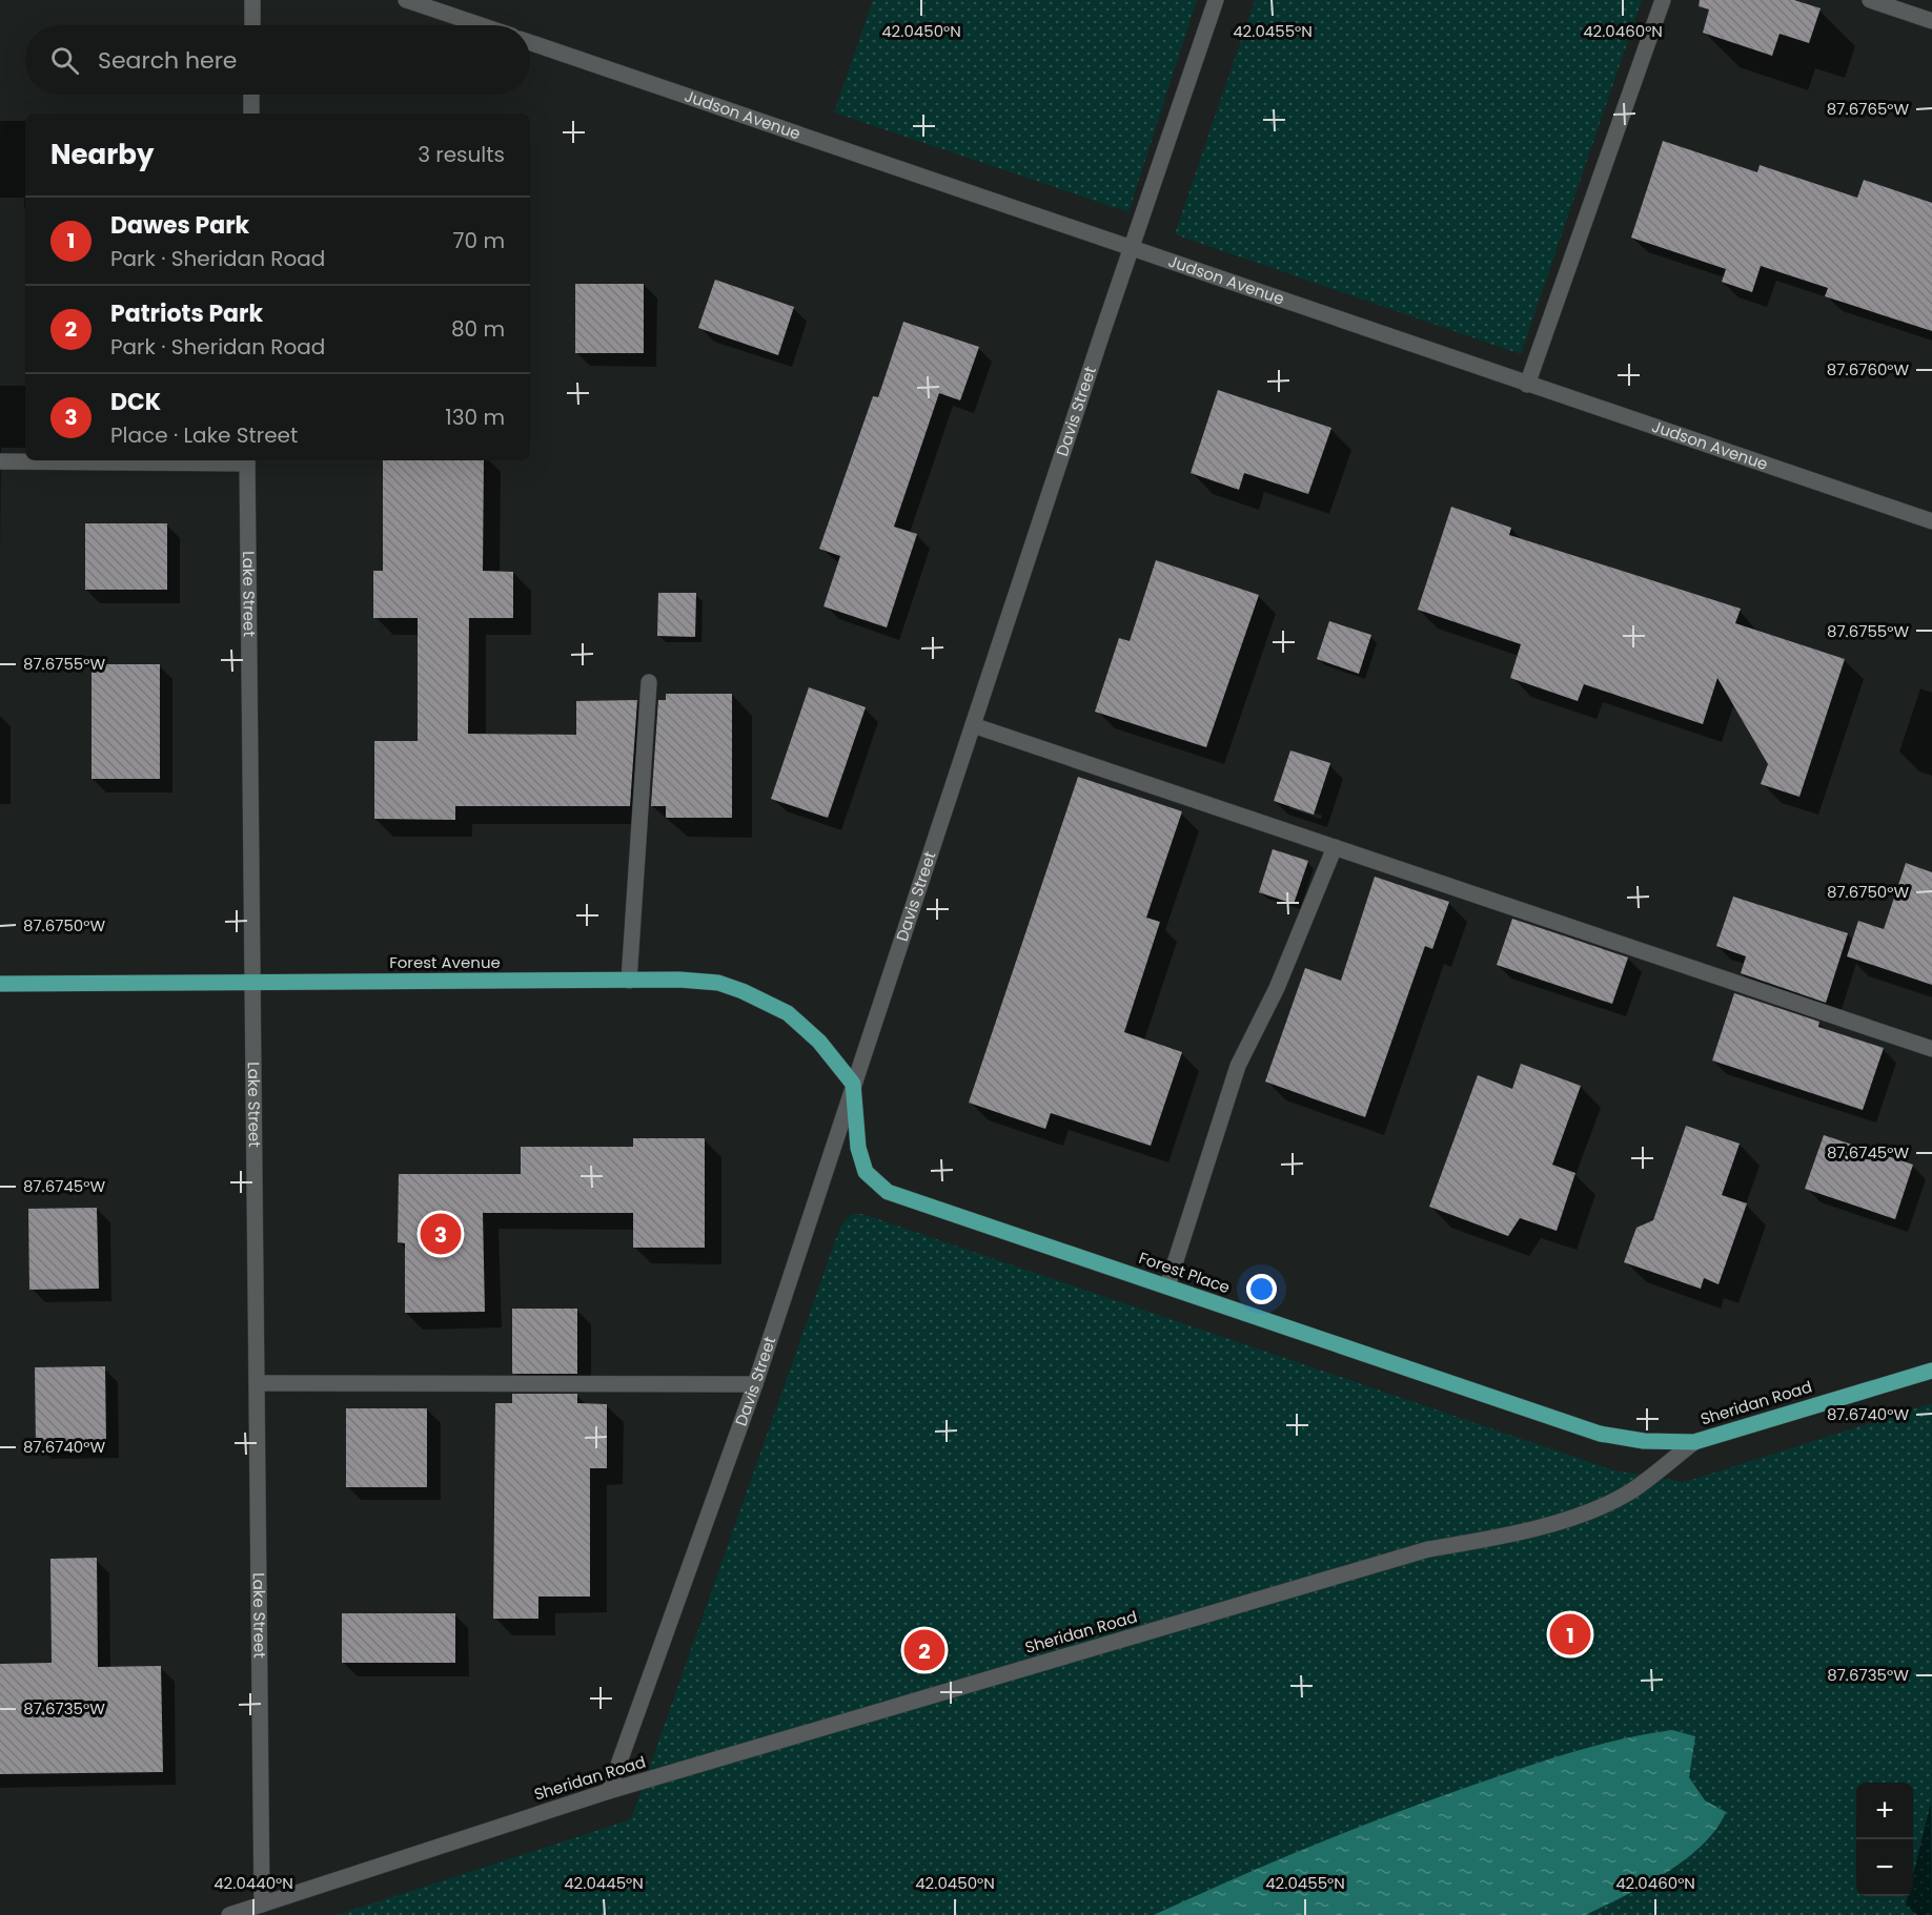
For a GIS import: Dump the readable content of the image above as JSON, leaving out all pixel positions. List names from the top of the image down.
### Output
{
  "streets": {
    "main road": ["Forest Avenue", "Forest Place", "Sheridan Road"],
    "street": ["Judson Avenue", "Davis Street", "Lake Street"]
  },
  "crossings": [
    ["Judson Avenue", "Davis Street"],
    ["Davis Street", "Forest Avenue"],
    ["Davis Street", "Forest Place"],
    ["Davis Street", "Sheridan Road"],
    ["Lake Street", "Forest Avenue"],
    ["Lake Street", "Sheridan Road"],
    ["Forest Avenue", "Forest Place"],
    ["Forest Place", "Sheridan Road"]
  ],
  "page": {
    "search": "Search here",
    "heading": ["Nearby", "3 results"],
    "list": [
      {
        "mark": "1",
        "name": "Dawes Park",
        "note": "Park · Sheridan Road",
        "value": "70 m"
      },
      {
        "mark": "2",
        "name": "Patriots Park",
        "note": "Park · Sheridan Road",
        "value": "80 m"
      },
      {
        "mark": "3",
        "name": "DCK",
        "note": "Place · Lake Street",
        "value": "130 m"
      }
    ],
    "pins": ["3", "1", "2"],
    "map_buttons": ["+", "−"]
  },
  "coordinates": [
    "42.0450°N",
    "42.0455°N",
    "42.0460°N",
    "87.6765°W",
    "87.6760°W",
    "87.6755°W",
    "87.6750°W",
    "87.6745°W",
    "87.6740°W",
    "87.6735°W",
    "42.0440°N",
    "42.0445°N"
  ]
}
